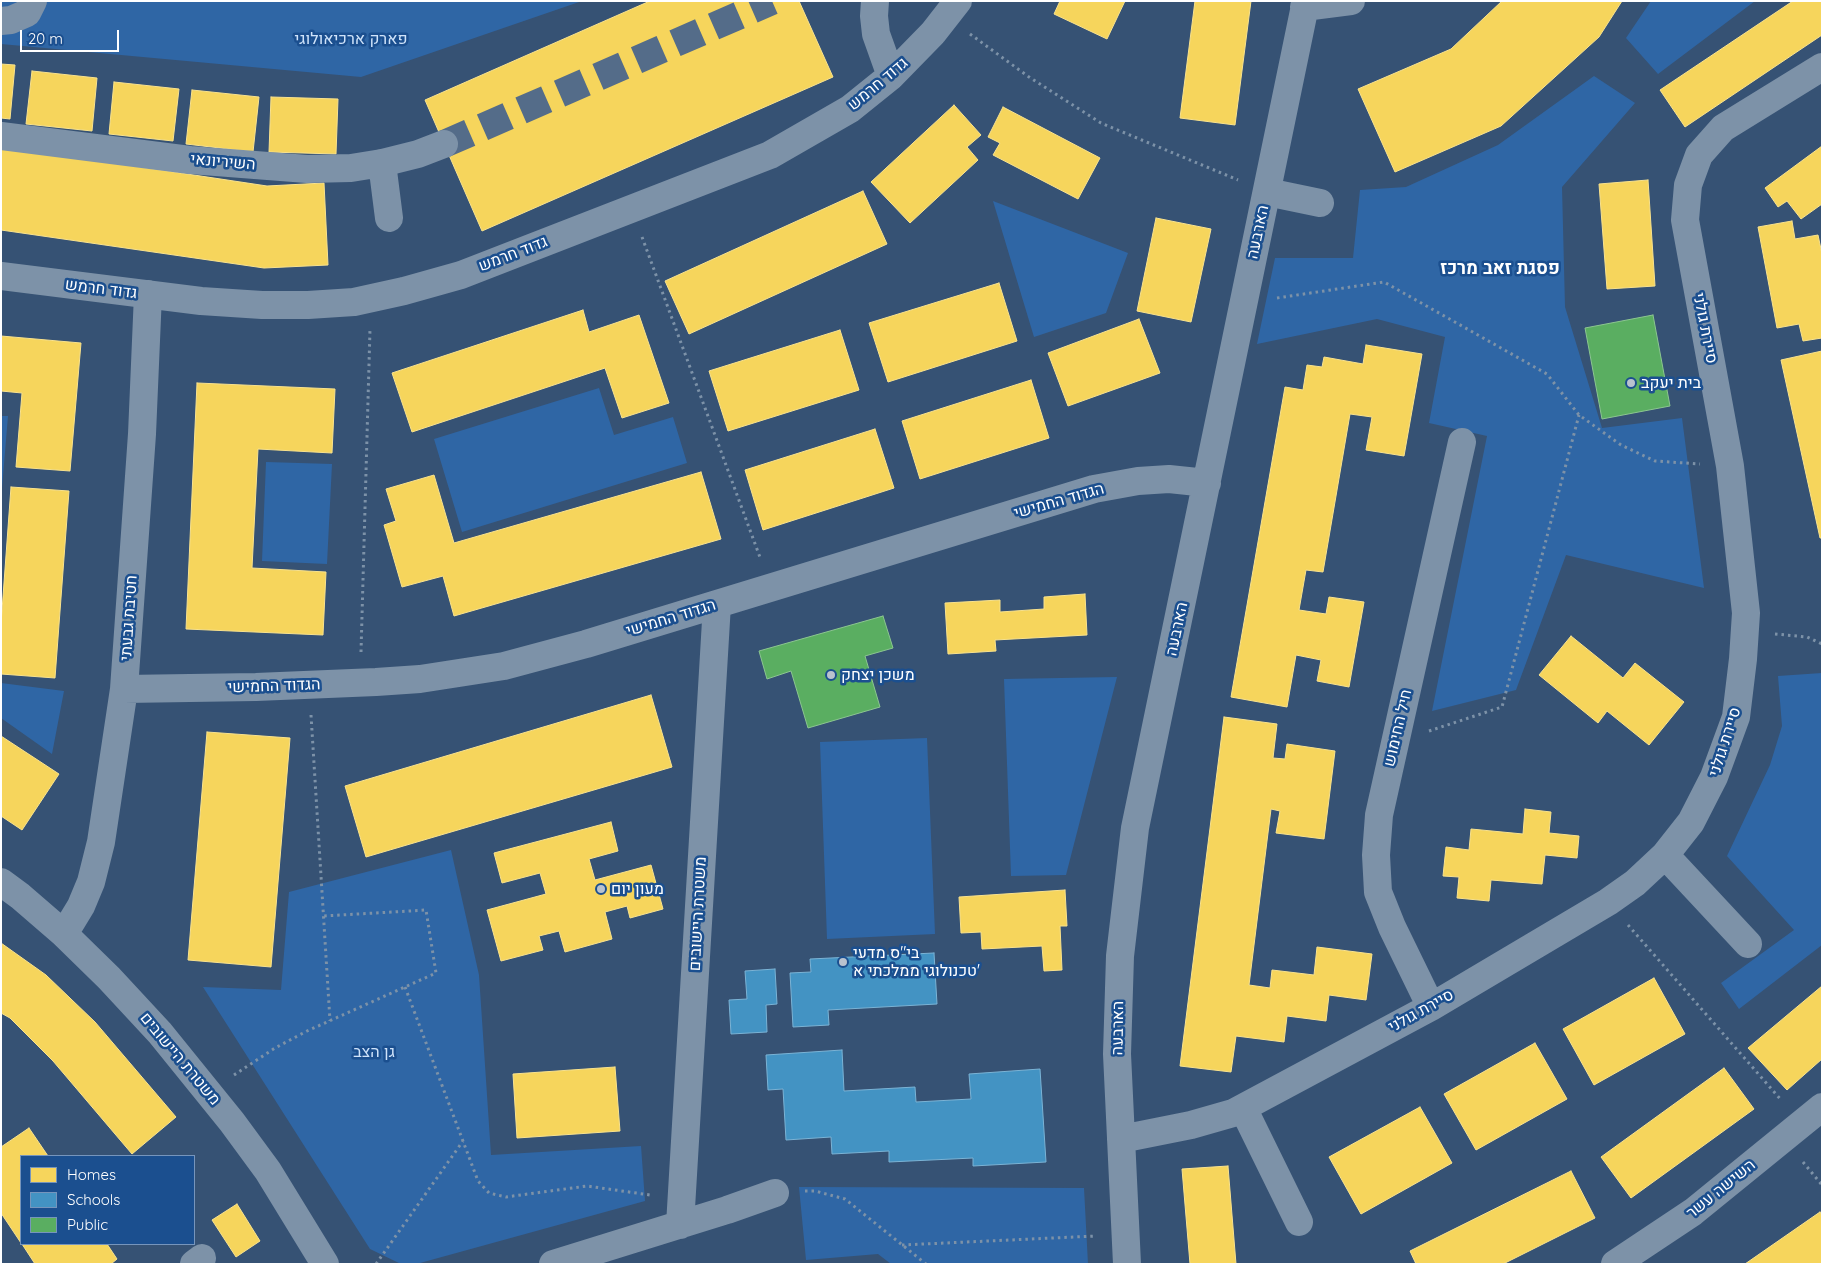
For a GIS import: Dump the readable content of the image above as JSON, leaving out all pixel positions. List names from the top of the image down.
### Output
{
  "streets": {
    "street": [
      "גדוד חרמש",
      "השיריונאי",
      "הארבעה",
      "סיירת גולני",
      "הגדוד החמישי",
      "חטיבת גבעתי",
      "חיל החימוש",
      "משטרת היישובים",
      "השישה עשר"
    ]
  },
  "crossings": [
    ["גדוד חרמש", "חטיבת גבעתי"],
    ["הארבעה", "סיירת גולני"],
    ["הארבעה", "הגדוד החמישי"],
    ["סיירת גולני", "חיל החימוש"],
    ["הגדוד החמישי", "חטיבת גבעתי"],
    ["הגדוד החמישי", "משטרת היישובים"],
    ["חטיבת גבעתי", "משטרת היישובים"]
  ],
  "districts": ["פסגת זאב מרכז"],
  "parks": ["פארק ארכיאולוגי", "גן הצב"],
  "places": [
    "בית יעקב",
    "משכן יצחק",
    "מעון יום",
    "בי\"ס מדעי טכנולוגי ממלכתי א'"
  ],
  "legend": ["Homes", "Schools", "Public"],
  "scale_bar": "20 m"
}
